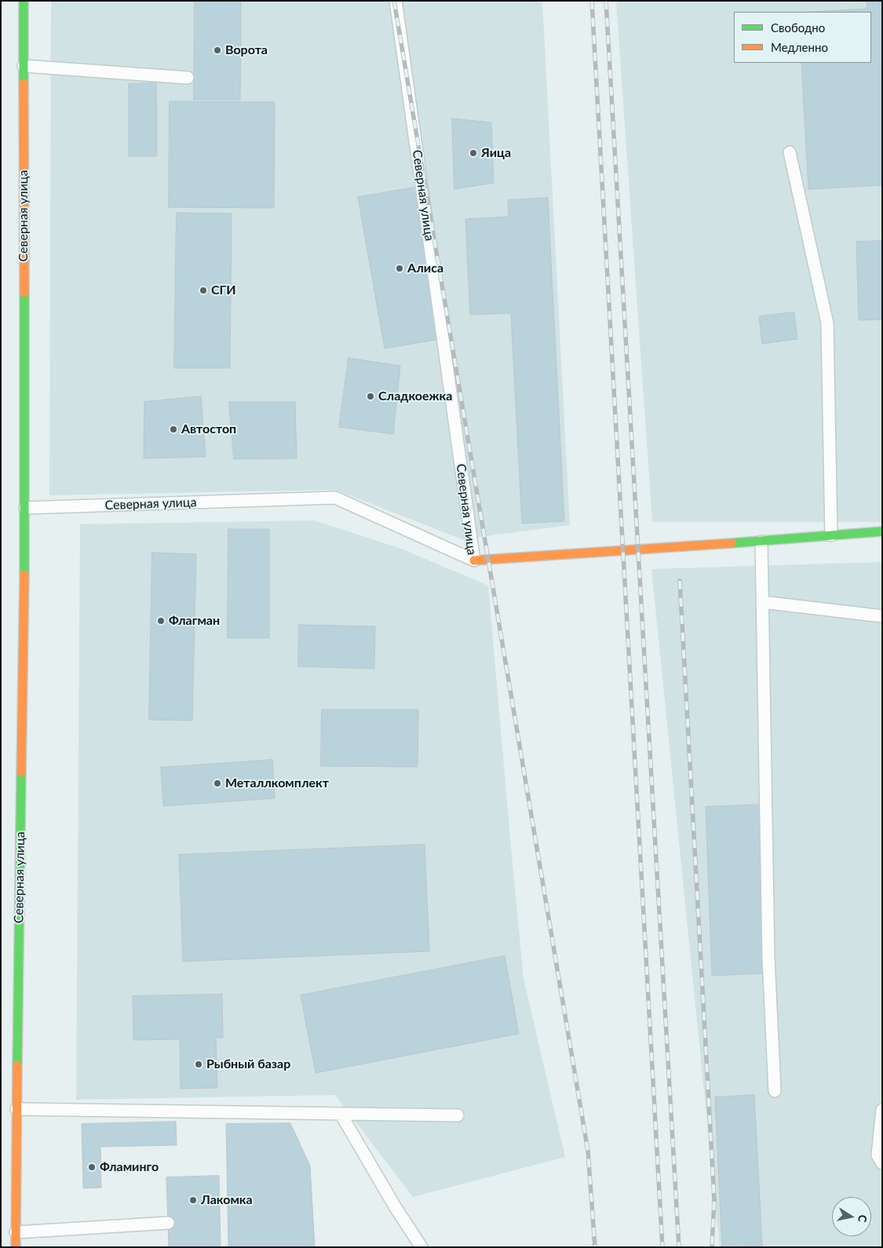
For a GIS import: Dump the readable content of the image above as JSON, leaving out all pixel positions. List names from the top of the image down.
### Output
{
  "streets": {
    "main road": ["Северная улица"]
  },
  "places": [
    "Ворота",
    "Яица",
    "Алиса",
    "СГИ",
    "Сладкоежка",
    "Автостоп",
    "Флагман",
    "Металлкомплект",
    "Рыбный базар",
    "Фламинго",
    "Лакомка"
  ],
  "legend": ["Свободно", "Медленно"],
  "north": "right"
}
